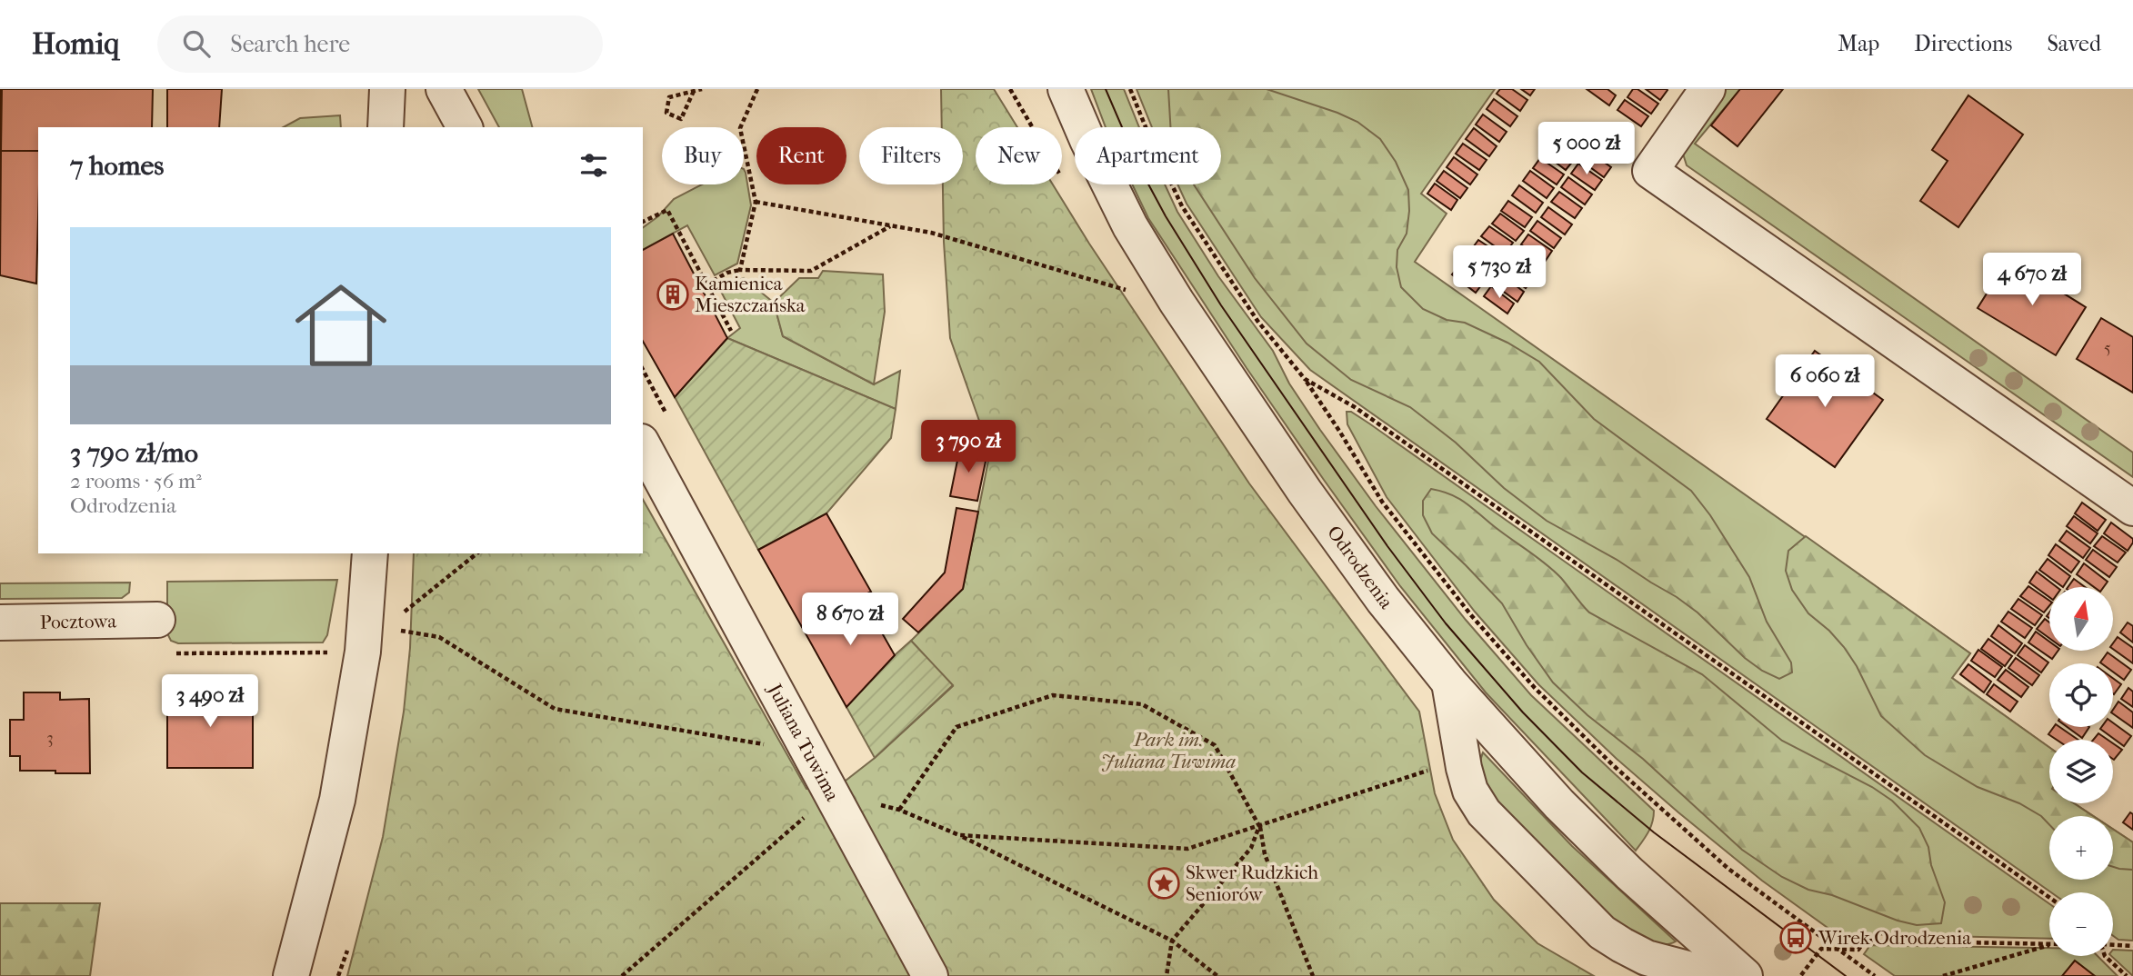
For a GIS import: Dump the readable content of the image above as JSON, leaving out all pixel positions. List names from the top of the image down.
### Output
{
  "streets": {
    "street": ["Odrodzenia", "Pocztowa", "Juliana Tuwima"]
  },
  "parks": ["Park im. Juliana Tuwima"],
  "places": {
    "building": ["Kamienica Mieszczańska"],
    "place": ["Skwer Rudzkich Seniorów"],
    "bus stop": ["Wirek Odrodzenia"]
  },
  "house_numbers": ["5", "3"],
  "north": "top",
  "page": {
    "header": "Homiq",
    "search": "Search here",
    "nav": ["Map", "Directions", "Saved"],
    "price": [
      "5 000 zł",
      "5 730 zł",
      "4 670 zł",
      "6 060 zł",
      "3 790 zł",
      "8 670 zł",
      "3 490 zł"
    ],
    "chip": [
      "Buy",
      "Rent",
      "Filters",
      "New",
      "Apartment"
    ],
    "heading": "7 homes",
    "list": [
      {
        "name": "3 790 zł/mo",
        "note": "2 rooms · 56 m² · Odrodzenia"
      }
    ],
    "map_buttons": ["+", "−"]
  }
}
